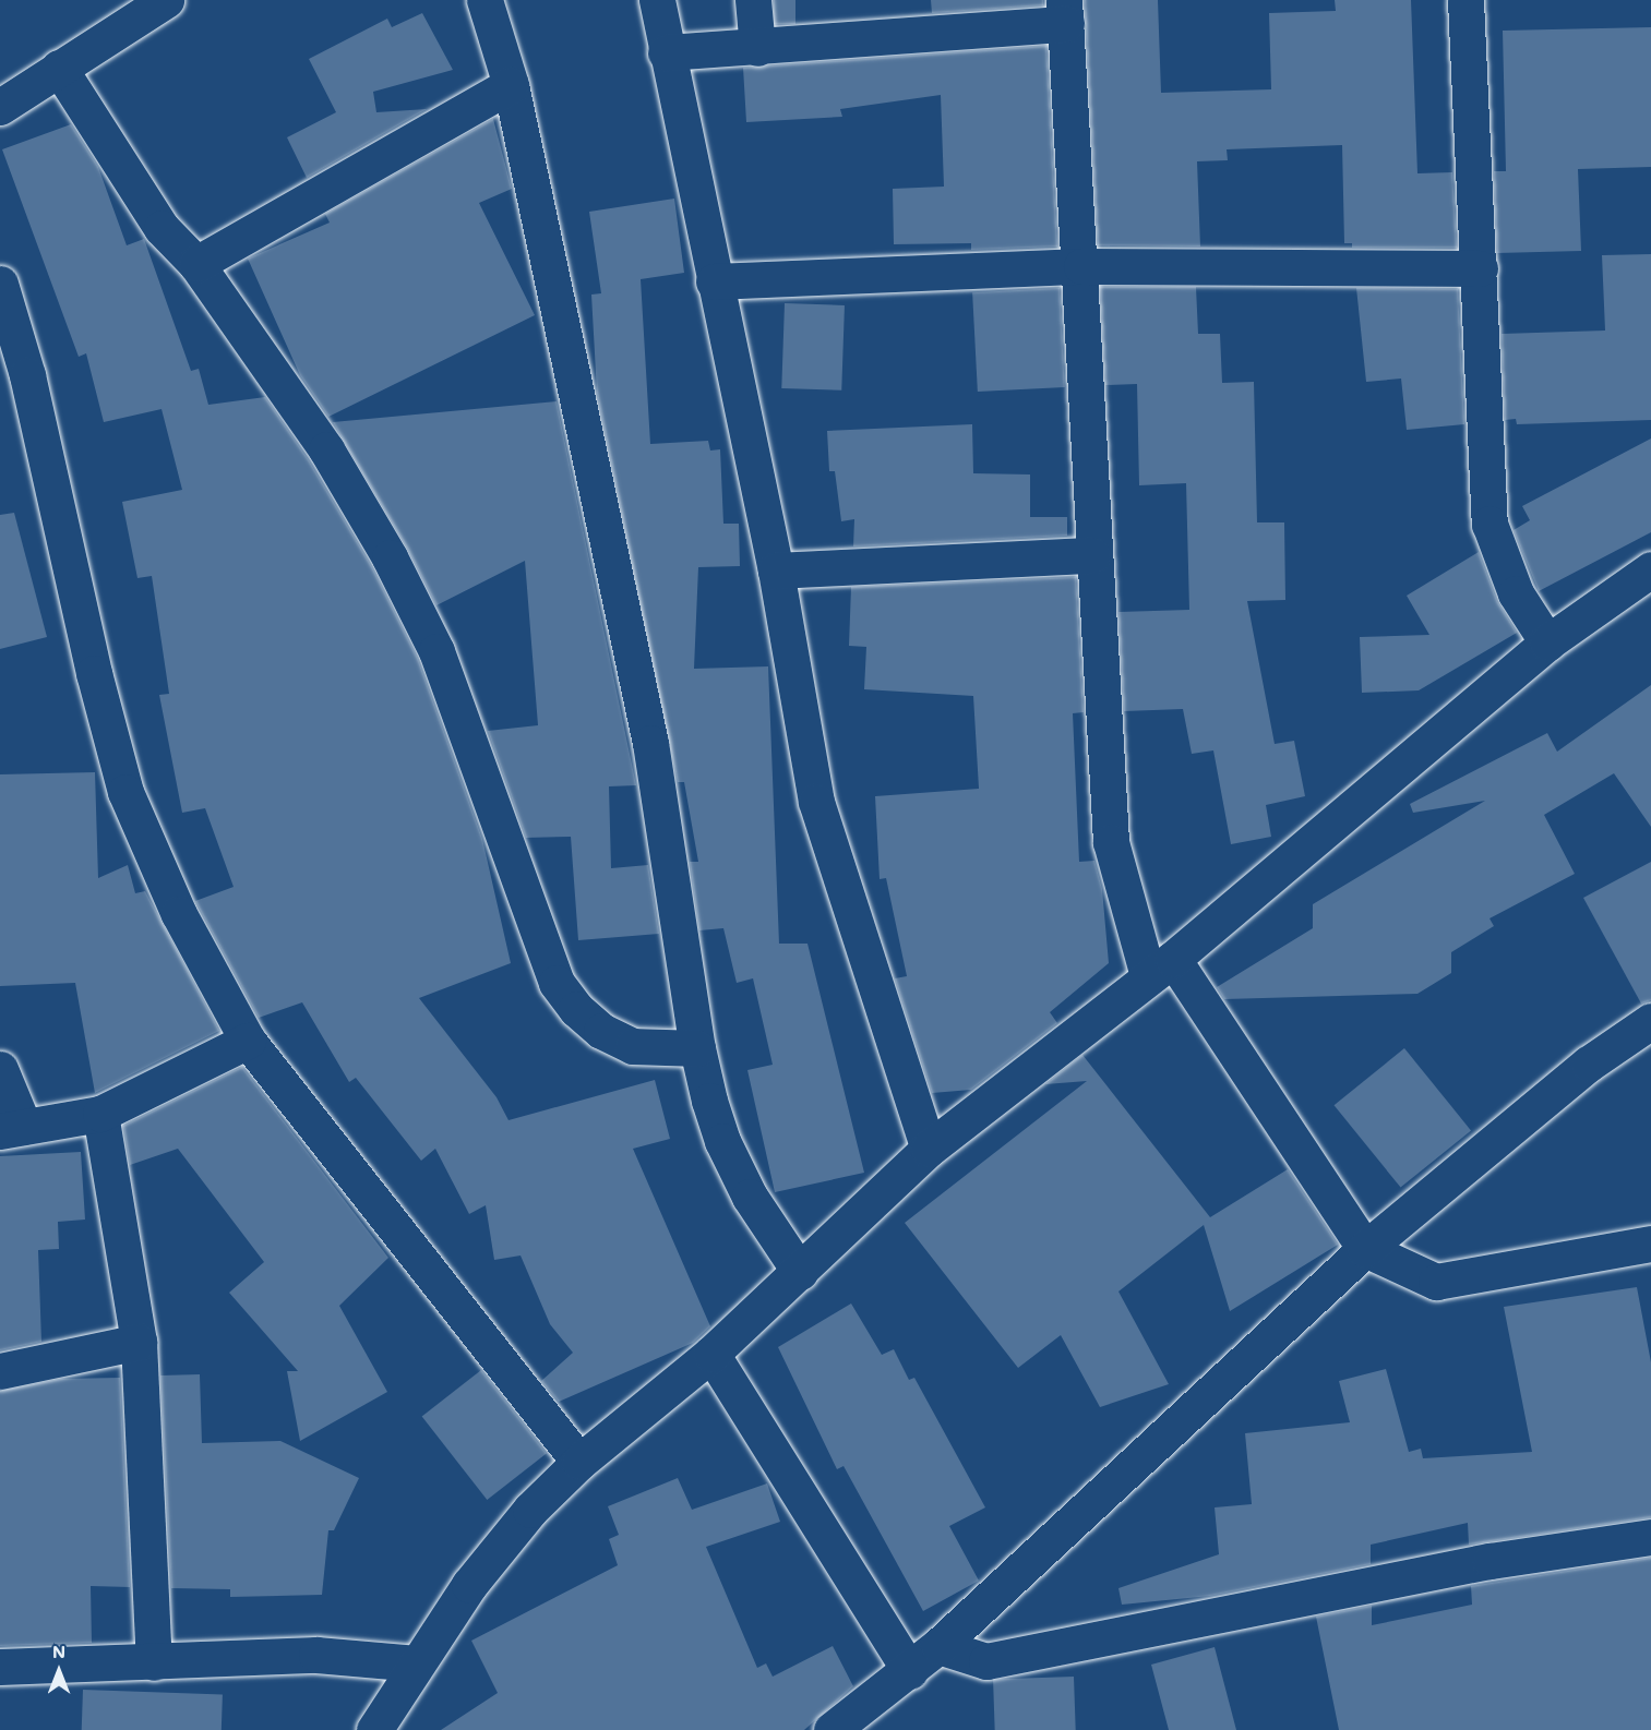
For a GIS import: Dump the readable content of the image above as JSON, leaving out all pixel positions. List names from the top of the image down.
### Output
{
  "north": "top"
}
